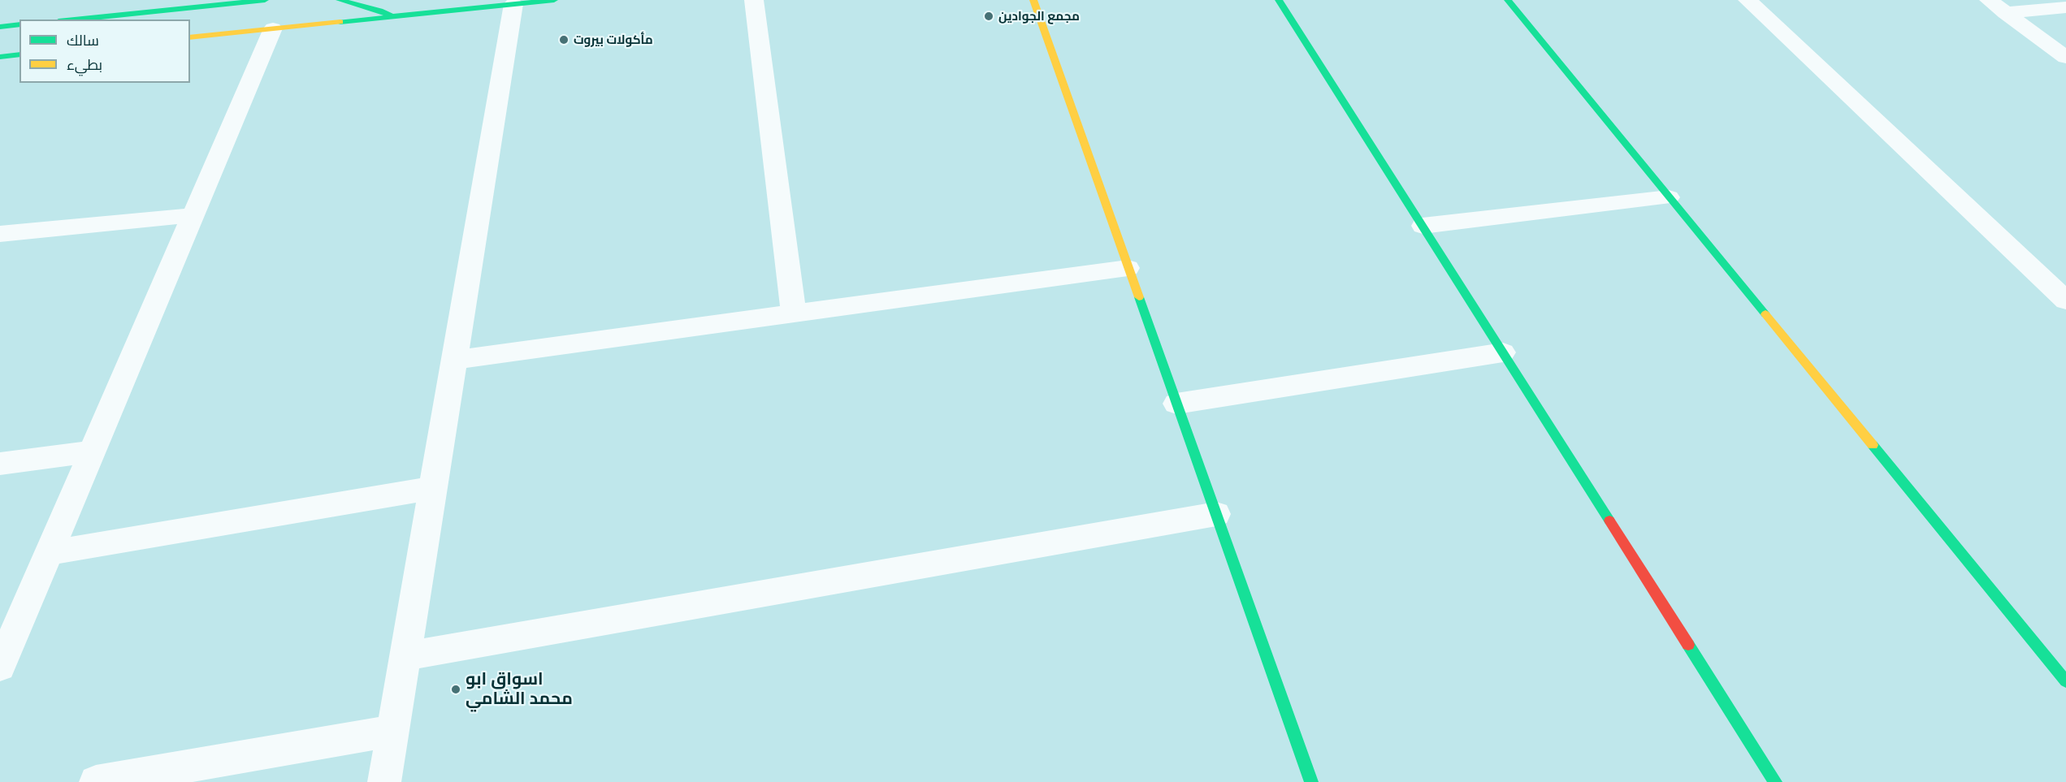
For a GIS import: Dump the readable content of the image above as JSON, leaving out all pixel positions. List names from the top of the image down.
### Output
{
  "places": ["مجمع الجوادين", "مأكولات بيروت", "اسواق ابو محمد الشامي"],
  "legend": ["سالك", "بطيء"]
}
